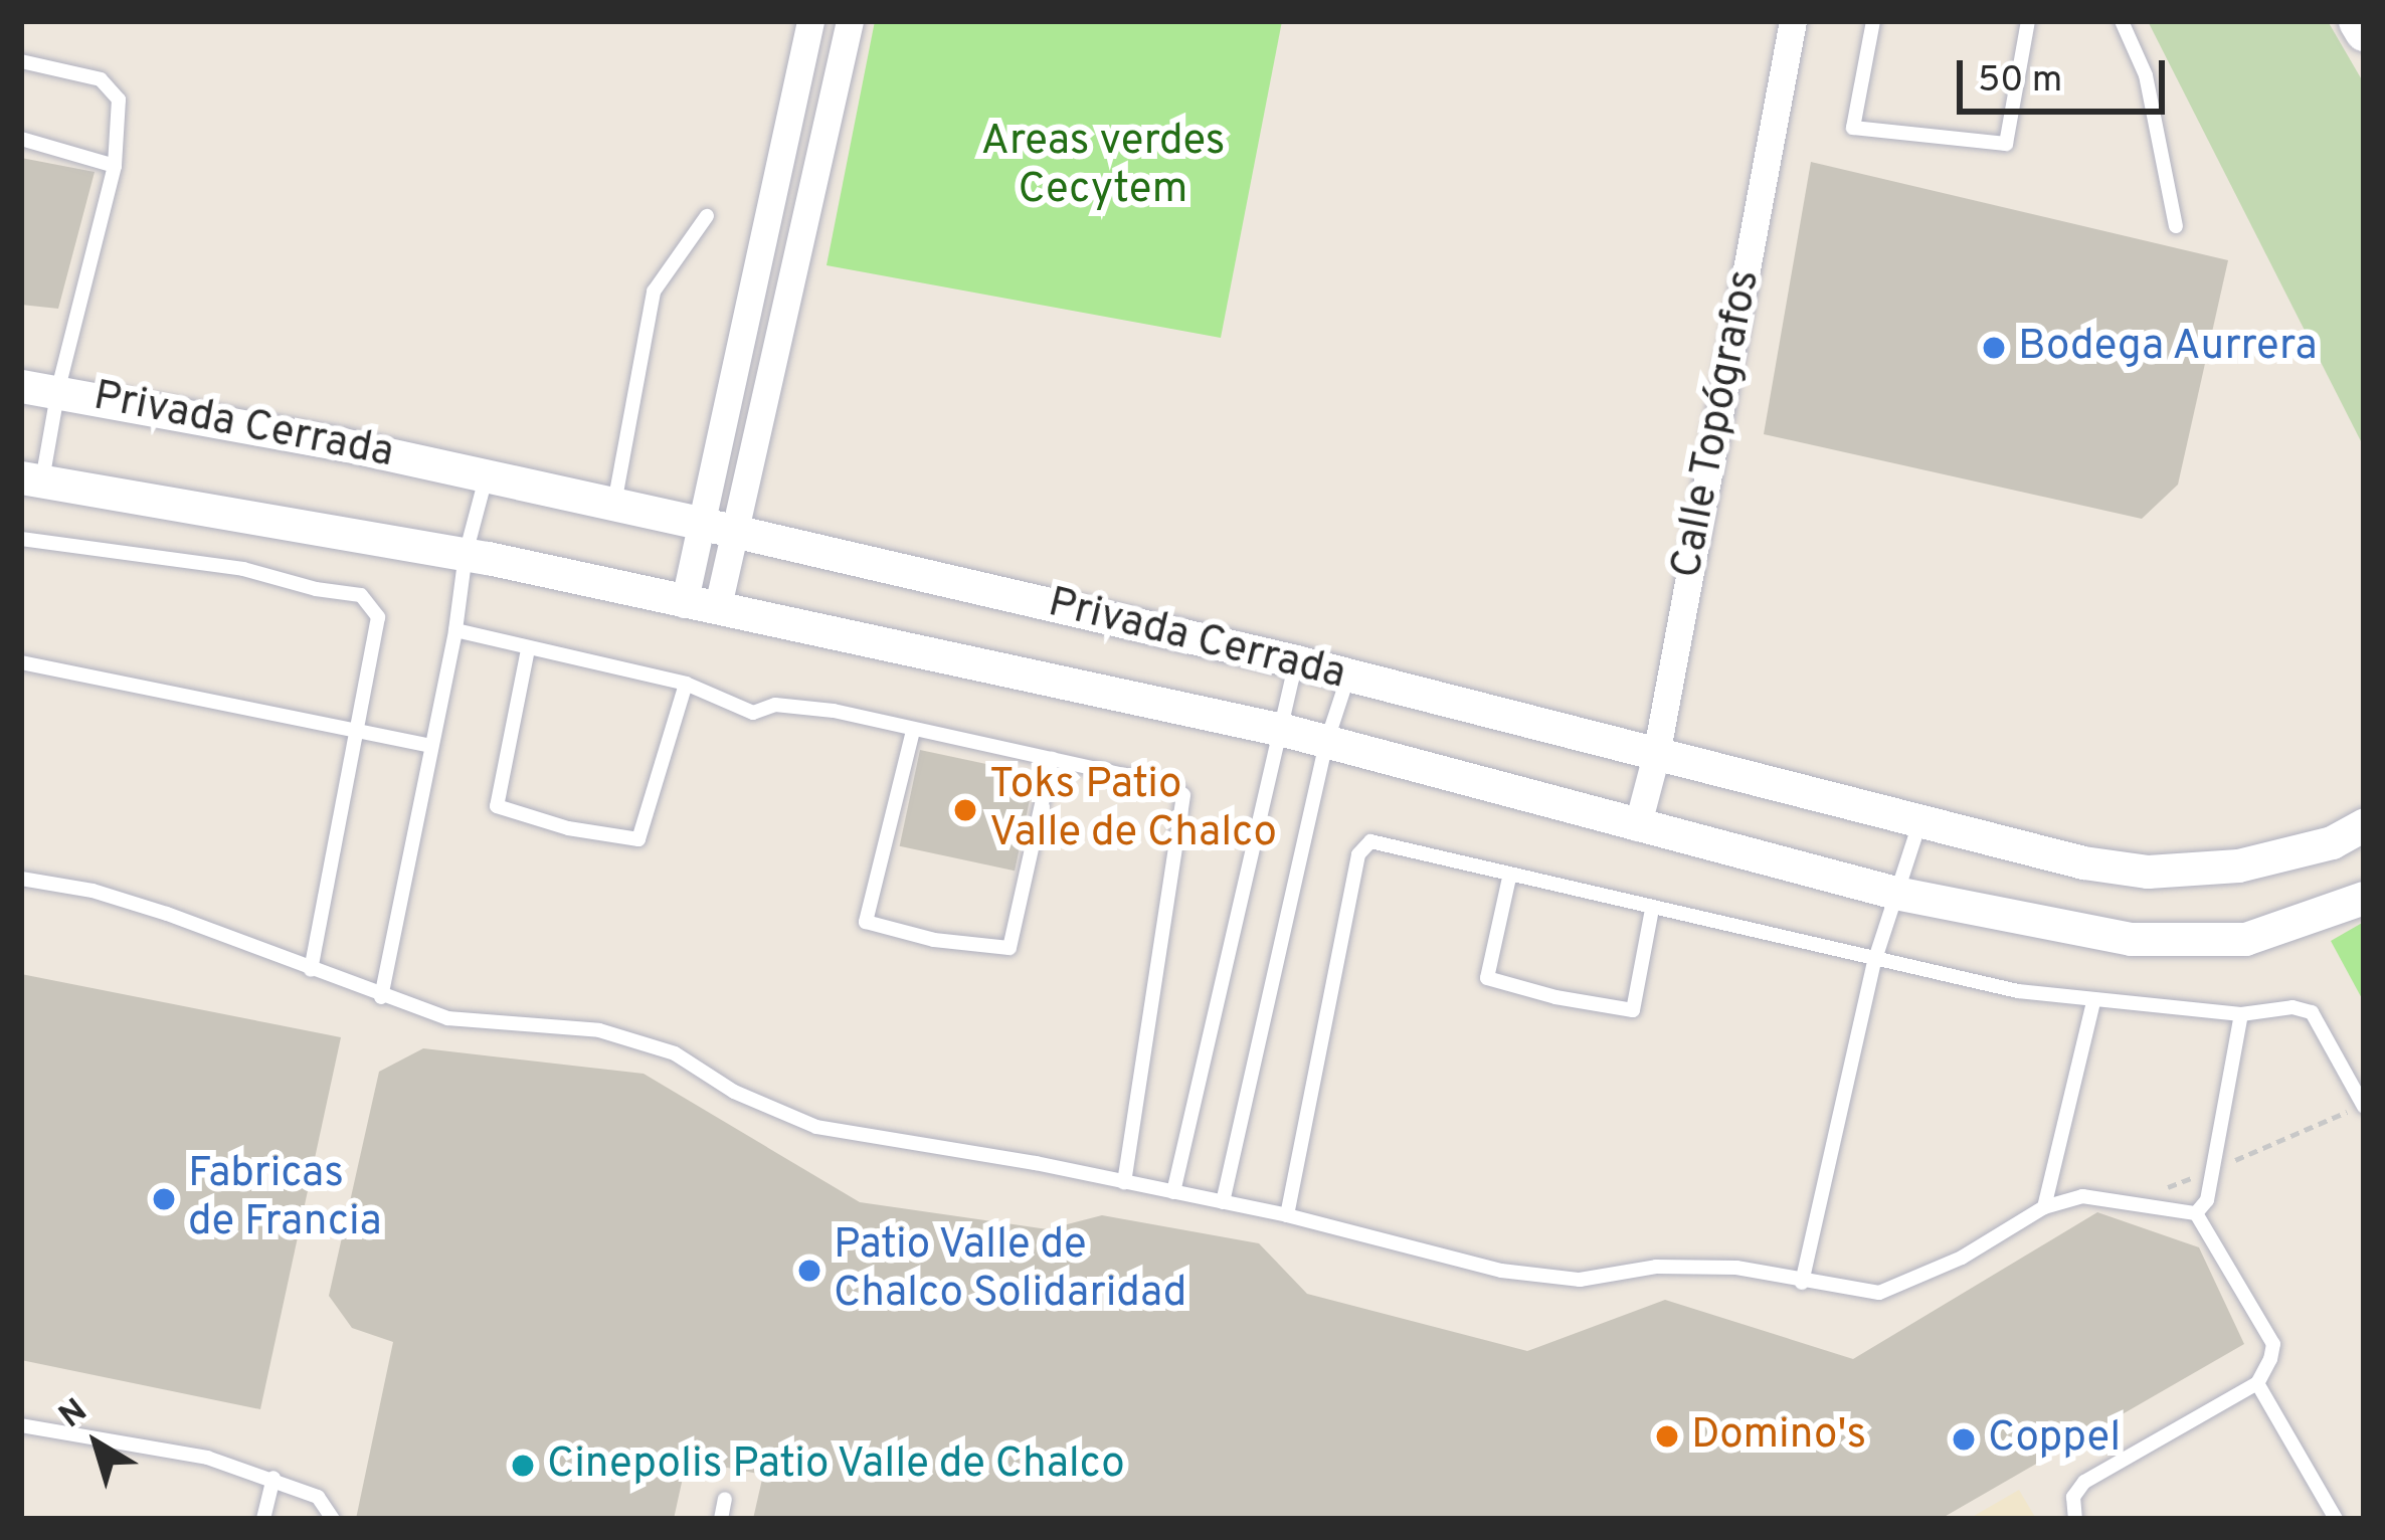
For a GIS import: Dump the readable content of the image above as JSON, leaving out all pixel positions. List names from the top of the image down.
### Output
{
  "streets": {
    "street": ["Calle Topógrafos", "Privada Cerrada"]
  },
  "crossings": [
    ["Calle Topógrafos", "Privada Cerrada"]
  ],
  "parks": ["Areas verdes Cecytem"],
  "places": [
    "Bodega Aurrera",
    "Toks Patio Valle de Chalco",
    "Fabricas de Francia",
    "Patio Valle de Chalco Solidaridad",
    "Domino's",
    "Coppel",
    "Cinepolis Patio Valle de Chalco"
  ],
  "scale_bar": "50 m",
  "north": "top left"
}
